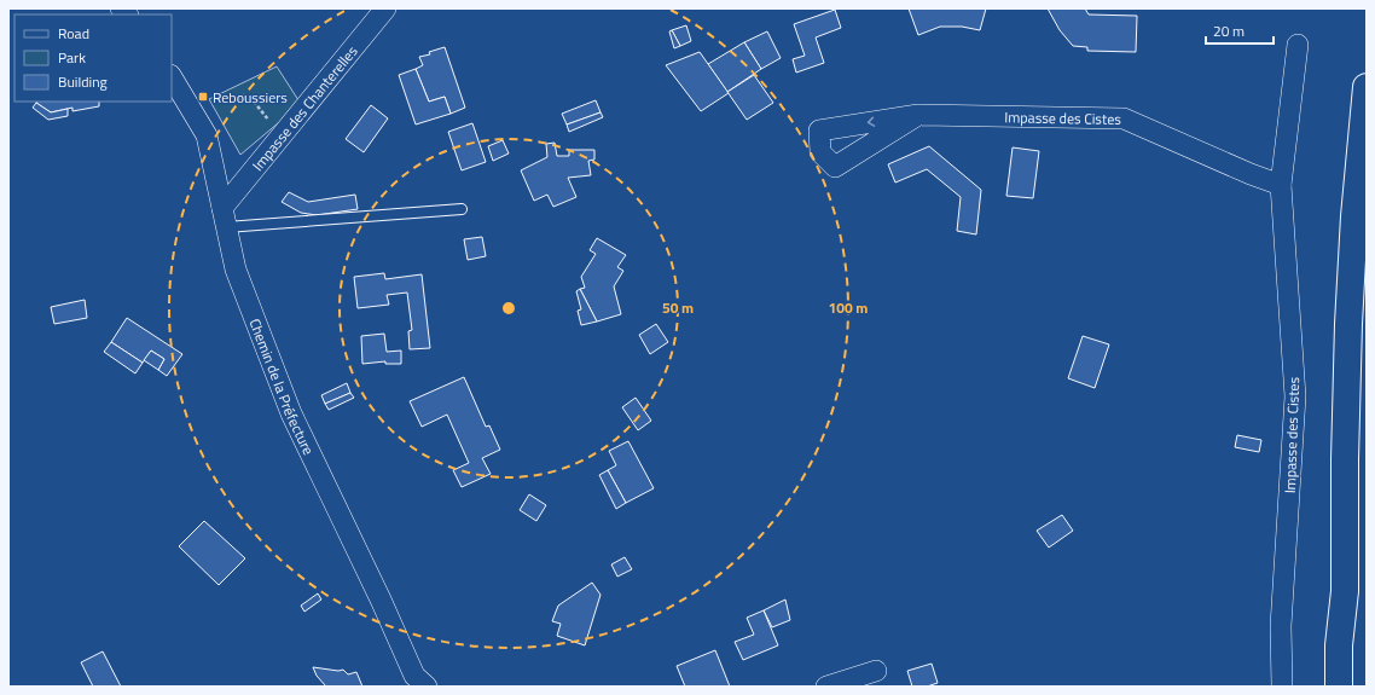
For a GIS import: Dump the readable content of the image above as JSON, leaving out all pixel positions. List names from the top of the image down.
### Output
{
  "streets": {
    "street": ["Impasse des Chanterelles", "Impasse des Cistes", "Chemin de la Préfecture"]
  },
  "crossings": [
    ["Impasse des Chanterelles", "Chemin de la Préfecture"]
  ],
  "places": {
    "transit": ["Reboussiers"]
  },
  "legend": ["Road", "Park", "Building"],
  "scale_bar": "20 m",
  "rings": ["50 m", "100 m"]
}
